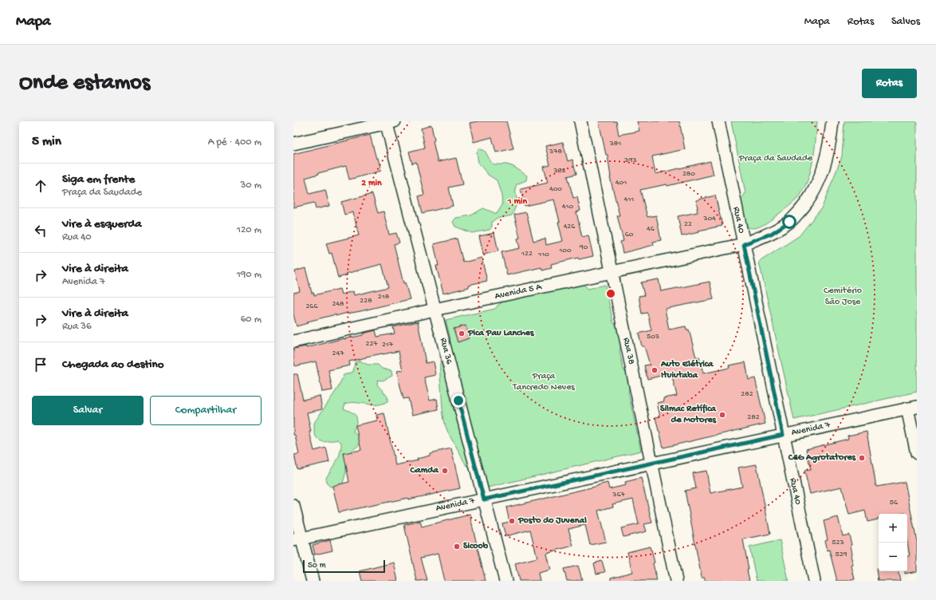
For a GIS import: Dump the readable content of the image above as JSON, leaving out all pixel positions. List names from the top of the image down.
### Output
{
  "streets": {
    "street": [
      "Rua 40",
      "Avenida 5 A",
      "Rua 36",
      "Rua 38",
      "Avenida 7"
    ]
  },
  "crossings": [
    ["Rua 40", "Avenida 5 A"],
    ["Rua 40", "Avenida 7"],
    ["Avenida 5 A", "Rua 36"],
    ["Avenida 5 A", "Rua 38"],
    ["Rua 36", "Avenida 7"],
    ["Rua 38", "Avenida 7"]
  ],
  "parks": ["Praça da Saudade", "Cemitério São Jose", "Praça Tancredo Neves"],
  "places": [
    "Pica Pau Lanches",
    "Auto Elétrica Ituiutaba",
    "Silmac Retífica de Motores",
    "C&G Agrotatores",
    "Camda",
    "Posto do Juvenal",
    "Sicoob"
  ],
  "house_numbers": [
    "381",
    "378",
    "393",
    "392",
    "280",
    "401",
    "400",
    "411",
    "410",
    "304",
    "22",
    "426",
    "46",
    "60",
    "90",
    "100",
    "122",
    "110",
    "218",
    "228",
    "248",
    "266",
    "503",
    "227",
    "217",
    "247",
    "282",
    "282",
    "367",
    "56",
    "523",
    "529"
  ],
  "scale_bar": "50 m",
  "page": {
    "header": "Mapa",
    "nav": ["Mapa", "Rotas", "Salvos"],
    "buttons": [
      "Rotas",
      ["Salvar", "Compartilhar"]
    ],
    "title": "Onde estamos",
    "heading": ["5 min", "A pé · 400 m"],
    "list": [
      ["Siga em frente", "Praça da Saudade", "30 m"],
      ["Vire à esquerda", "Rua 40", "120 m"],
      ["Vire à direita", "Avenida 7", "190 m"],
      ["Vire à direita", "Rua 36", "60 m"],
      "Chegada ao destino"
    ],
    "map_buttons": ["+", "−"],
    "scale": "50 m"
  },
  "rings": ["2 min", "1 min"]
}
